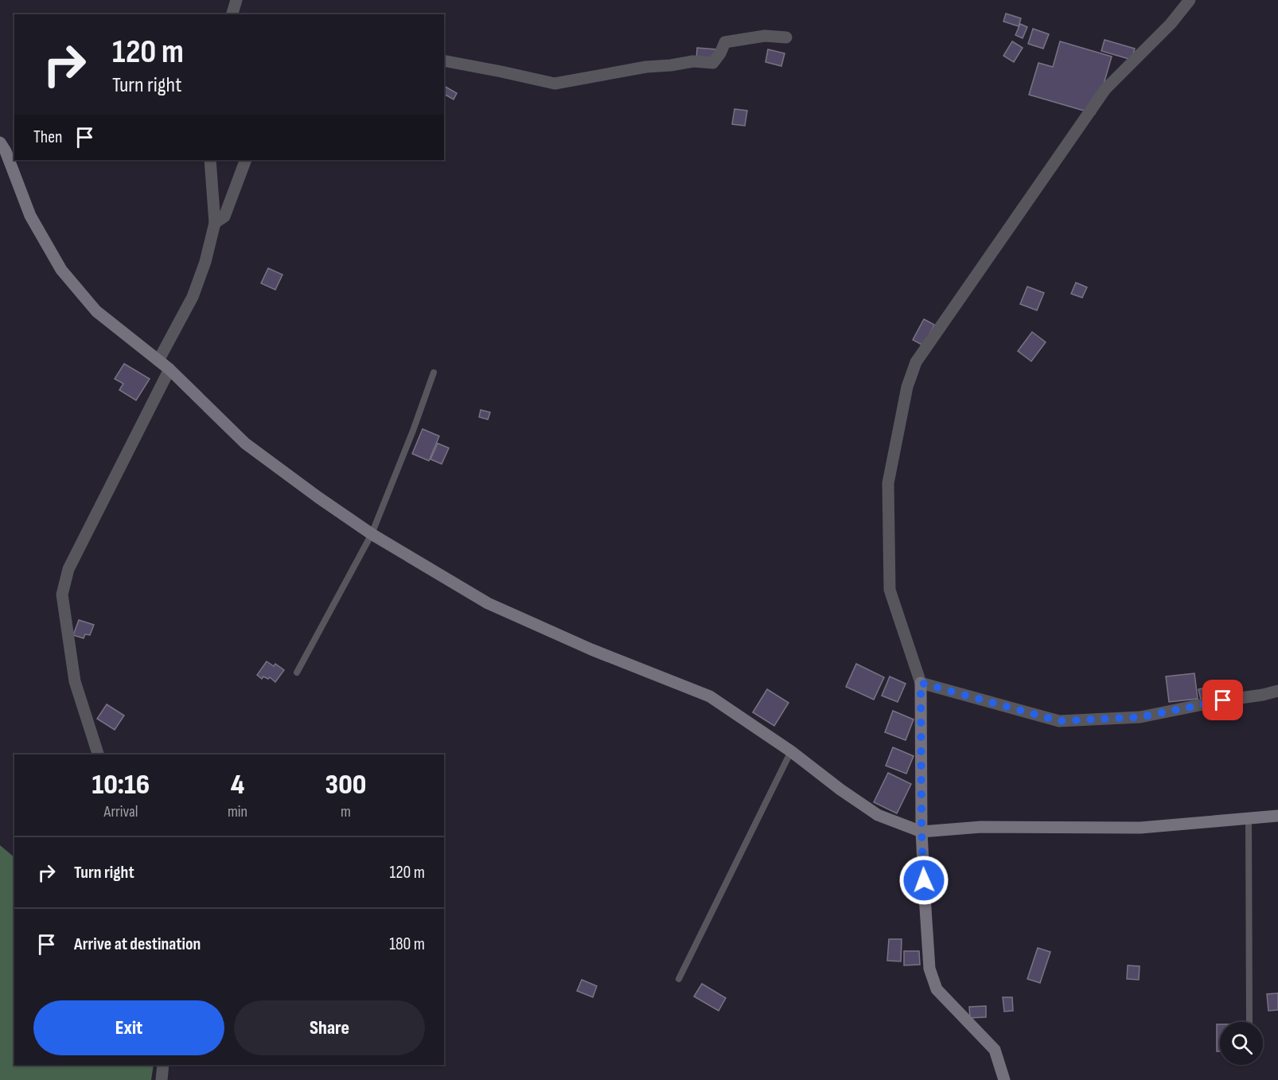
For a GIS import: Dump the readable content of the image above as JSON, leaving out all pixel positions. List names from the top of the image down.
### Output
{
  "page": {
    "turn": ["120 m", "Turn right"],
    "then": "Then",
    "eta": [
      "10:16",
      "Arrival",
      "4",
      "min",
      "300",
      "m"
    ],
    "list": [
      {
        "name": "Turn right",
        "value": "120 m"
      },
      {
        "name": "Arrive at destination",
        "value": "180 m"
      }
    ],
    "buttons": ["Exit", "Share"]
  }
}
